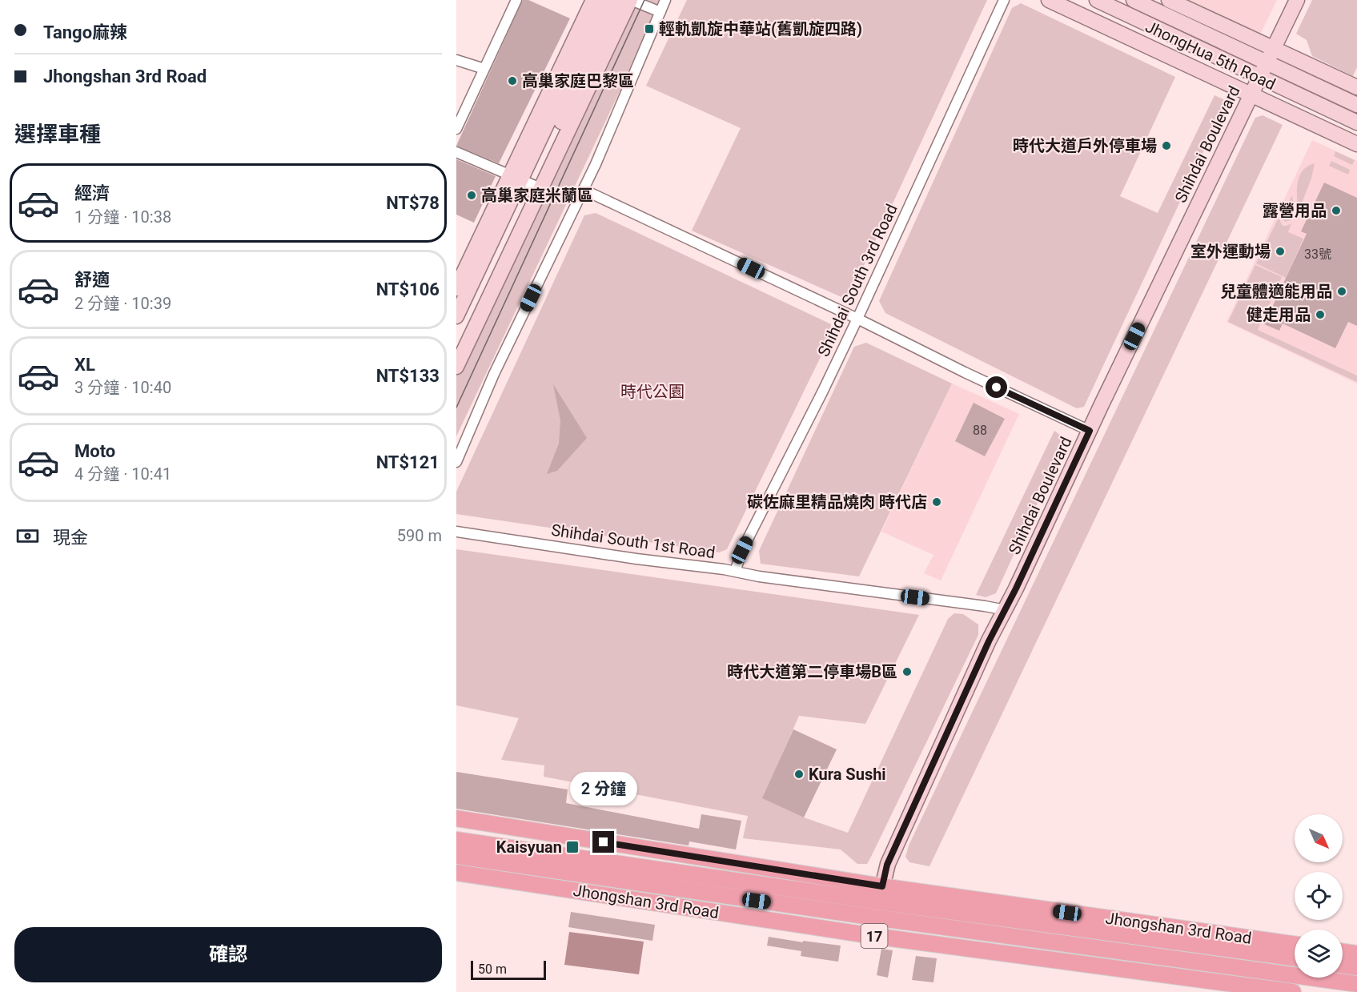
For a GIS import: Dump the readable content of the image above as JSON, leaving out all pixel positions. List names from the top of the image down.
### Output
{
  "streets": {
    "main road": ["Jhongshan 3rd Road", "17"],
    "street": [
      "JhongHua 5th Road",
      "Shihdai Boulevard",
      "Shihdai South 3rd Road",
      "Shihdai South 1st Road"
    ]
  },
  "crossings": [
    ["JhongHua 5th Road", "Shihdai Boulevard"],
    ["Shihdai Boulevard", "Shihdai South 1st Road"],
    ["Shihdai Boulevard", "Jhongshan 3rd Road"],
    ["Shihdai South 3rd Road", "Shihdai South 1st Road"]
  ],
  "parks": ["時代公園"],
  "places": {
    "transit": ["輕軌凱旋中華站(舊凱旋四路)", "Kaisyuan"],
    "other": [
      "高巢家庭巴黎區",
      "時代大道戶外停車場",
      "高巢家庭米蘭區",
      "露營用品",
      "室外運動場",
      "兒童體適能用品",
      "健走用品",
      "碳佐麻里精品燒肉 時代店",
      "時代大道第二停車場B區",
      "Kura Sushi"
    ]
  },
  "house_numbers": ["33號", "88"],
  "scale_bar": "50 m",
  "north": "bottom right",
  "page": {
    "banner": ["Tango麻辣", "Jhongshan 3rd Road"],
    "heading": "選擇車種",
    "list": [
      {
        "name": "經濟",
        "note": "1 分鐘 · 10:38",
        "value": "NT$78"
      },
      {
        "name": "舒適",
        "note": "2 分鐘 · 10:39",
        "value": "NT$106"
      },
      {
        "name": "XL",
        "note": "3 分鐘 · 10:40",
        "value": "NT$133"
      },
      {
        "name": "Moto",
        "note": "4 分鐘 · 10:41",
        "value": "NT$121"
      }
    ],
    "pay": ["現金", "590 m"],
    "bubble": "2 分鐘",
    "buttons": "確認",
    "scale": "50 m"
  }
}
